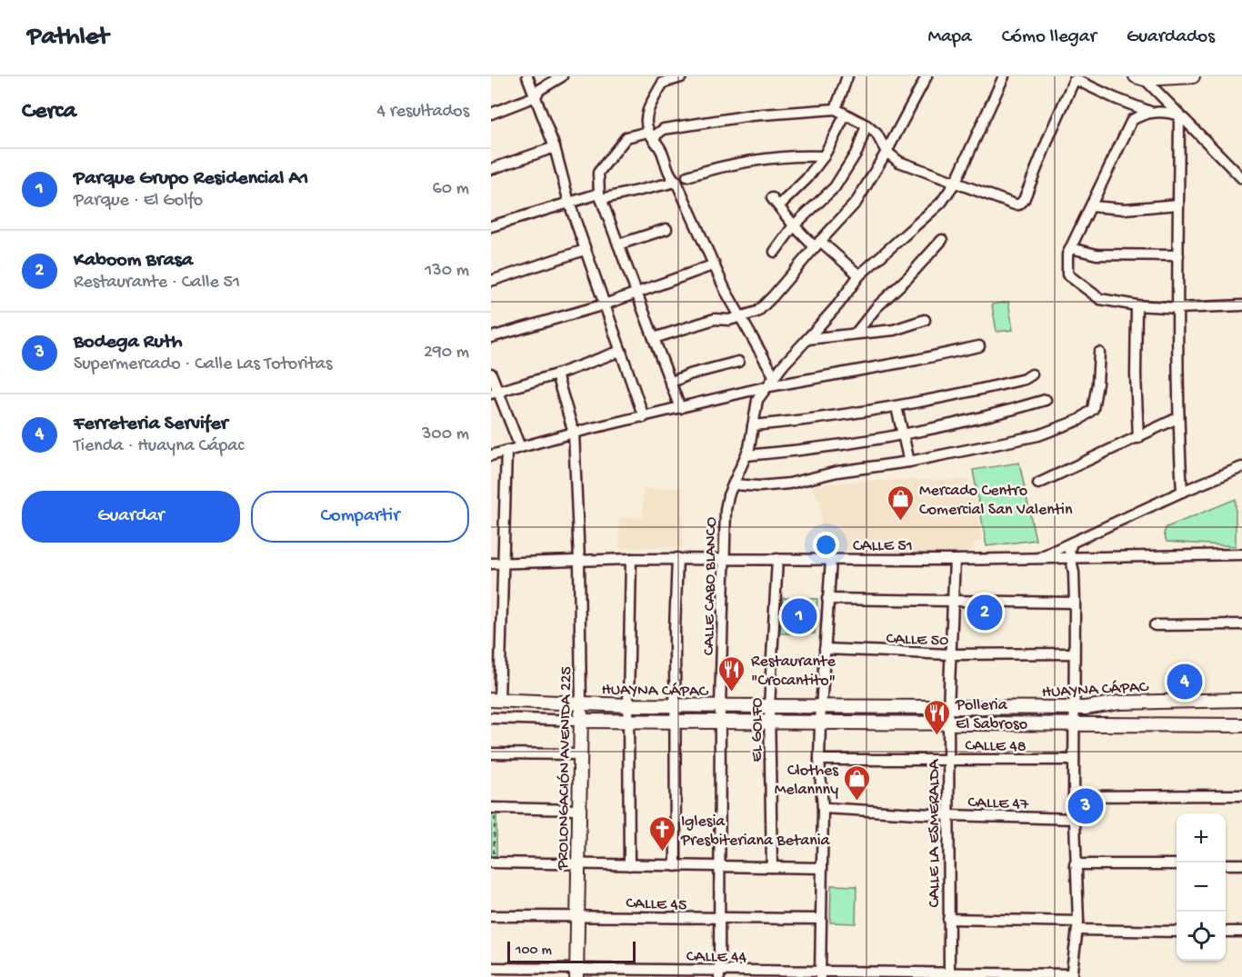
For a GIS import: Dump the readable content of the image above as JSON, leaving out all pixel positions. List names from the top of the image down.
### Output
{
  "streets": {
    "main road": ["HUAYNA CÁPAC", "PROLONGACIÓN AVENIDA 225"],
    "street": [
      "CALLE 51",
      "CALLE CABO BLANCO",
      "CALLE 50",
      "EL GOLFO",
      "CALLE 48",
      "CALLE 47",
      "CALLE LA ESMERALDA",
      "CALLE 45",
      "CALLE 44"
    ]
  },
  "crossings": [
    ["CALLE 51", "CALLE CABO BLANCO"],
    ["CALLE 51", "EL GOLFO"],
    ["CALLE 51", "PROLONGACIÓN AVENIDA 225"],
    ["CALLE 51", "CALLE LA ESMERALDA"],
    ["CALLE CABO BLANCO", "HUAYNA CÁPAC"],
    ["CALLE CABO BLANCO", "CALLE 45"],
    ["CALLE CABO BLANCO", "CALLE 44"],
    ["CALLE 50", "CALLE LA ESMERALDA"],
    ["HUAYNA CÁPAC", "EL GOLFO"],
    ["HUAYNA CÁPAC", "PROLONGACIÓN AVENIDA 225"],
    ["HUAYNA CÁPAC", "CALLE LA ESMERALDA"],
    ["CALLE 48", "CALLE LA ESMERALDA"],
    ["PROLONGACIÓN AVENIDA 225", "CALLE 45"],
    ["PROLONGACIÓN AVENIDA 225", "CALLE 44"],
    ["CALLE 47", "CALLE LA ESMERALDA"],
    ["CALLE LA ESMERALDA", "CALLE 44"]
  ],
  "places": {
    "shop": ["Mercado Centro Comercial San Valentin", "Clothes Melannny"],
    "restaurant": ["Restaurante \"Crocantito\"", "Polleria El Sabroso"],
    "church": ["Iglesia Presbiteriana Betania"]
  },
  "scale_bar": "100 m",
  "page": {
    "header": "Pathlet",
    "nav": ["Mapa", "Cómo llegar", "Guardados"],
    "heading": ["Cerca", "4 resultados"],
    "list": [
      {
        "mark": "1",
        "name": "Parque Grupo Residencial A1",
        "note": "Parque · El Golfo",
        "value": "60 m"
      },
      {
        "mark": "2",
        "name": "Kaboom Brasa",
        "note": "Restaurante · Calle 51",
        "value": "130 m"
      },
      {
        "mark": "3",
        "name": "Bodega Ruth",
        "note": "Supermercado · Calle Las Totoritas",
        "value": "290 m"
      },
      {
        "mark": "4",
        "name": "Ferreteria Servifer",
        "note": "Tienda · Huayna Cápac",
        "value": "300 m"
      }
    ],
    "buttons": ["Guardar", "Compartir"],
    "pins": [
      "2",
      "1",
      "4",
      "3"
    ],
    "map_buttons": ["+", "−"],
    "scale": "100 m"
  }
}
